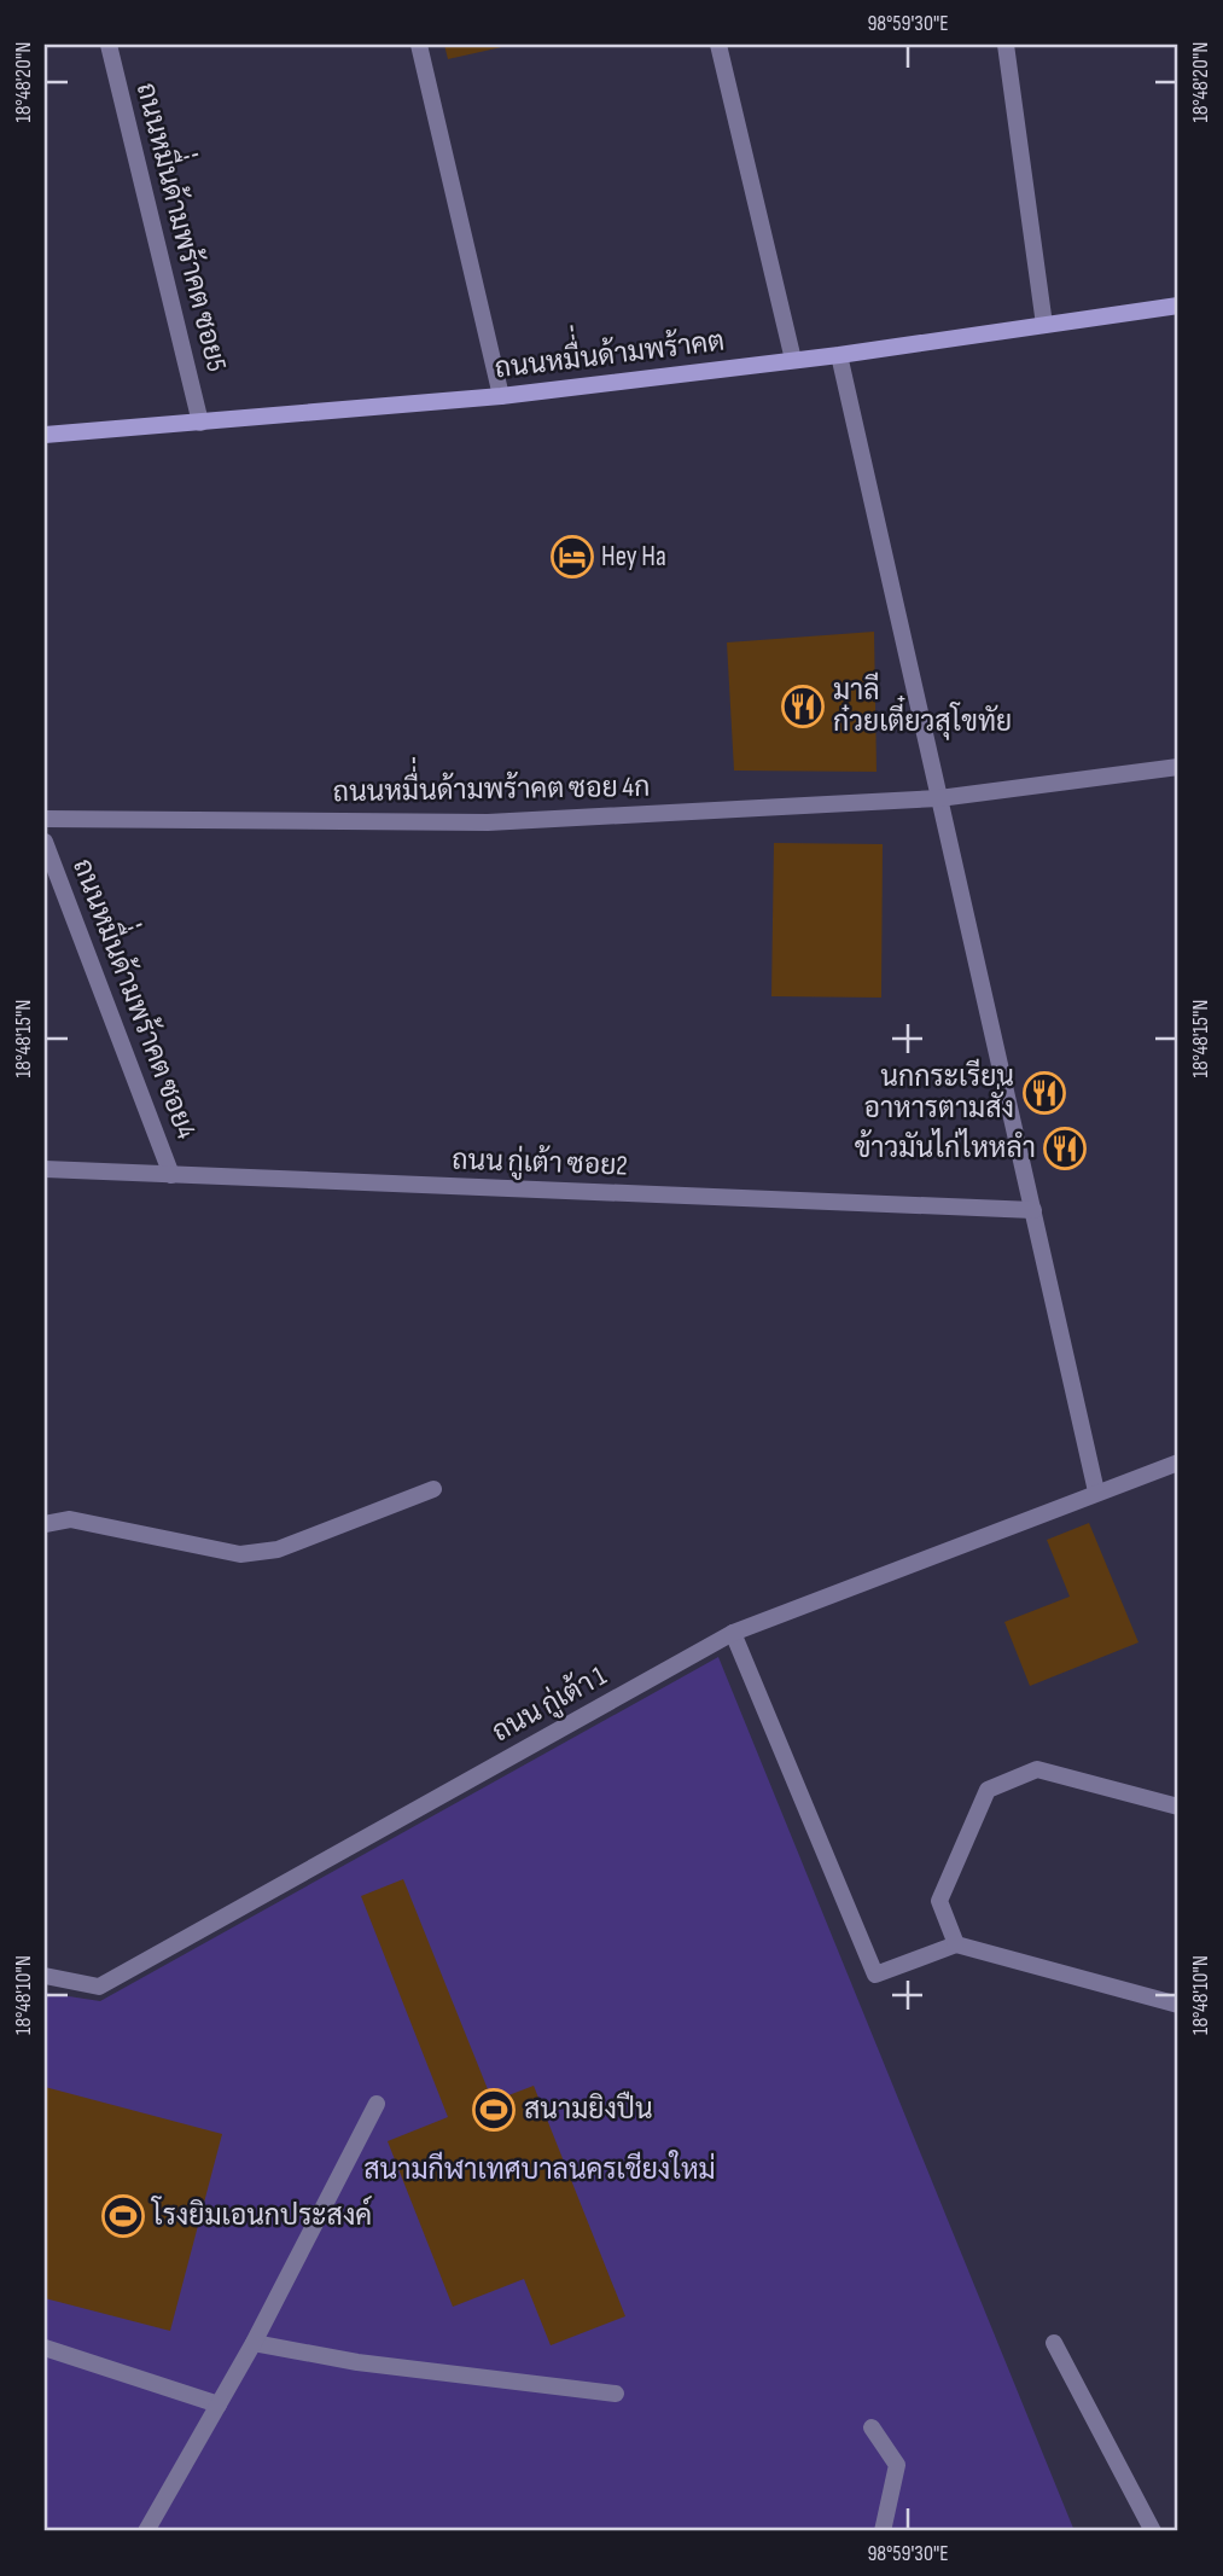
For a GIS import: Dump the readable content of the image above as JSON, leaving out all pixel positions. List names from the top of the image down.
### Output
{
  "streets": {
    "street": [
      "ถนนหมื่่นด้ามพร้าคต ซอย5",
      "ถนนหมื่่นด้ามพร้าคต",
      "ถนนหมื่่นด้ามพร้าคต ซอย 4ก",
      "ถนนหมื่่นด้ามพร้าคต ซอย4",
      "ถนน กู่เต้า ซอย2",
      "ถนน กู่เต้า 1"
    ]
  },
  "crossings": [
    ["ถนนหมื่่นด้ามพร้าคต ซอย5", "ถนนหมื่่นด้ามพร้าคต"],
    ["ถนนหมื่่นด้ามพร้าคต ซอย4", "ถนน กู่เต้า ซอย2"]
  ],
  "parks": ["สนามกีฬาเทศบาลนครเชียงใหม่"],
  "places": {
    "hotel": ["Hey Ha"],
    "restaurant": ["มาลี ก๋วยเตี๋ยวสุโขทัย", "นกกระเรียน อาหารตามสั่ง", "ข้าวมันไก่ไหหลำ"],
    "sports": ["สนามยิงปืน", "โรงยิมเอนกประสงค์"]
  },
  "coordinates": [
    "98°59'30\"E",
    "18°48'20\"N",
    "18°48'15\"N",
    "18°48'10\"N"
  ]
}
